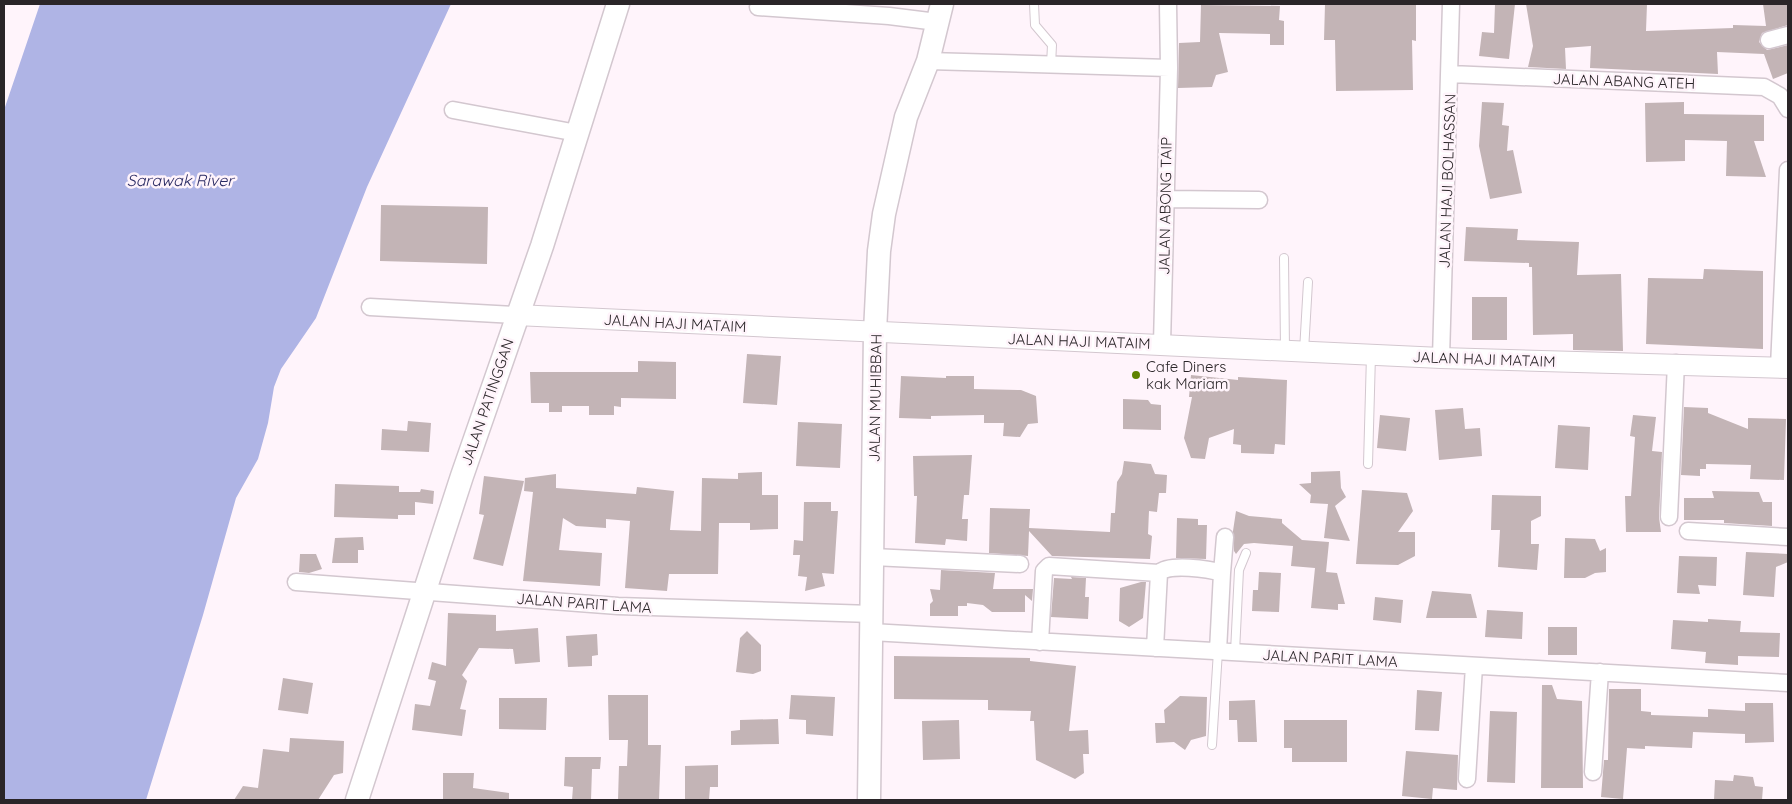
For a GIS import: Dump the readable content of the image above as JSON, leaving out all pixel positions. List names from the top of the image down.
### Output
{
  "streets": {
    "main road": ["JALAN MUHIBBAH", "JALAN PATINGGAN"],
    "street": [
      "JALAN ABANG ATEH",
      "JALAN HAJI BOLHASSAN",
      "JALAN ABONG TAIP",
      "JALAN HAJI MATAIM",
      "JALAN PARIT LAMA"
    ]
  },
  "crossings": [
    ["JALAN ABANG ATEH", "JALAN HAJI BOLHASSAN"],
    ["JALAN HAJI BOLHASSAN", "JALAN HAJI MATAIM"],
    ["JALAN ABONG TAIP", "JALAN HAJI MATAIM"],
    ["JALAN HAJI MATAIM", "JALAN MUHIBBAH"],
    ["JALAN HAJI MATAIM", "JALAN PATINGGAN"],
    ["JALAN MUHIBBAH", "JALAN PARIT LAMA"],
    ["JALAN PATINGGAN", "JALAN PARIT LAMA"]
  ],
  "water": ["Sarawak River"],
  "places": ["Cafe Diners kak Mariam"]
}
